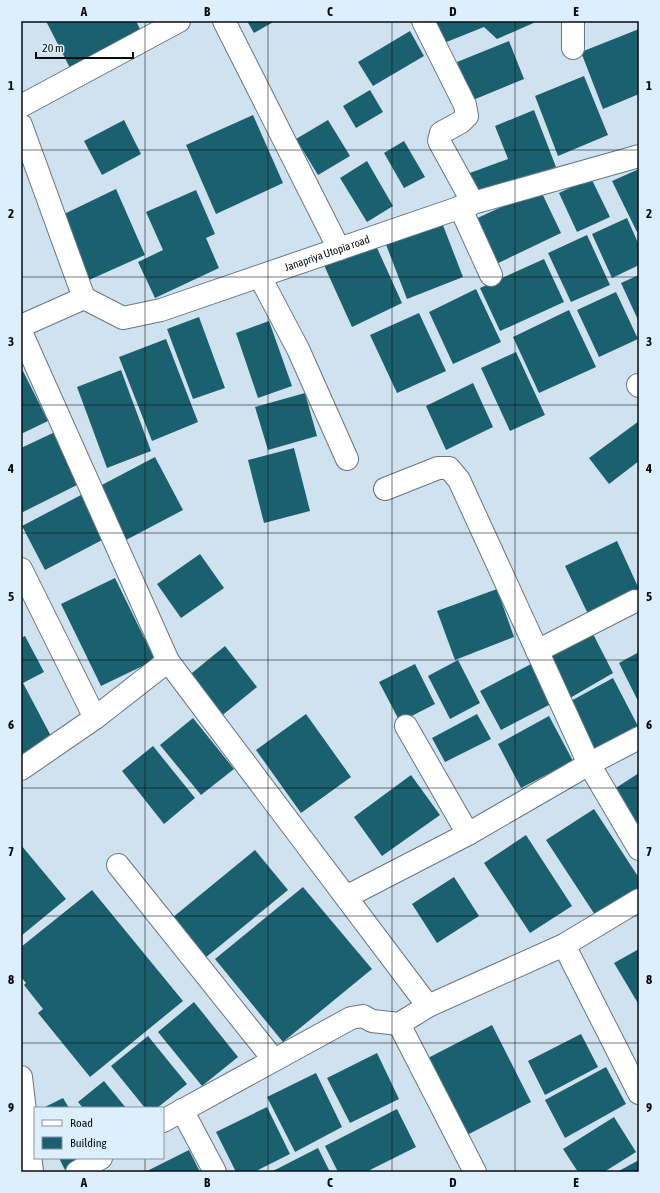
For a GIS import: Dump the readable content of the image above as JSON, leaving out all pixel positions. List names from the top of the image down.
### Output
{
  "streets": {
    "street": ["Janapriya Utopia road"]
  },
  "legend": ["Road", "Building"],
  "scale_bar": "20 m",
  "grid": {
    "columns": [
      "A",
      "B",
      "C",
      "D",
      "E"
    ],
    "rows": [
      "1",
      "2",
      "3",
      "4",
      "5",
      "6",
      "7",
      "8",
      "9"
    ]
  }
}
